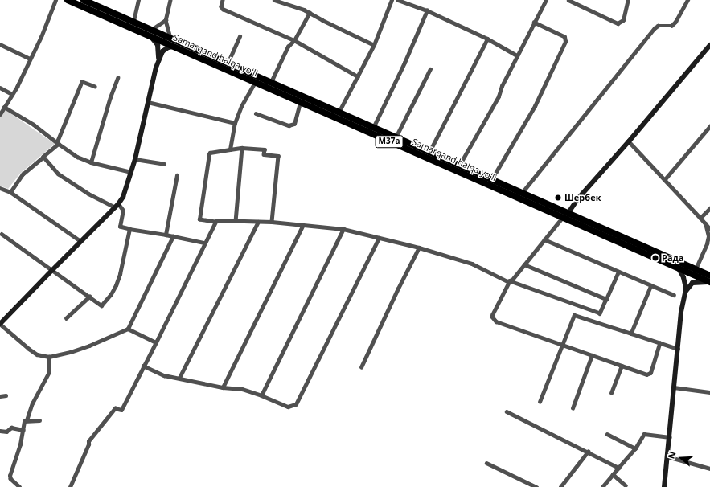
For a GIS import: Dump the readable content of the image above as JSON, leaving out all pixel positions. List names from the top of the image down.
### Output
{
  "streets": {
    "highway": ["Samarqand halqa yoʻli", "M37a"]
  },
  "places": ["Шербек", "Рада"],
  "north": "left"
}
